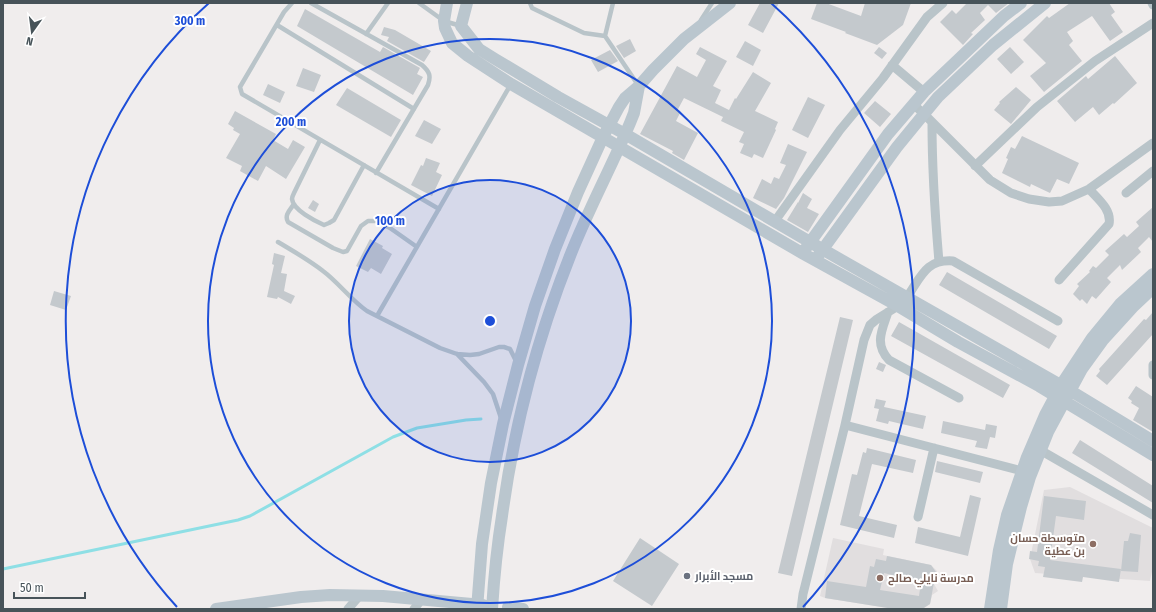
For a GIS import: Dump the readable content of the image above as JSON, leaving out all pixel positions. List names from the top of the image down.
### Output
{
  "places": ["متوسطة حسان بن عطية", "مسجد الأبرار", "مدرسة نايلي صالح"],
  "scale_bar": "50 m",
  "north": "bottom",
  "rings": ["300 m", "200 m", "100 m"]
}
